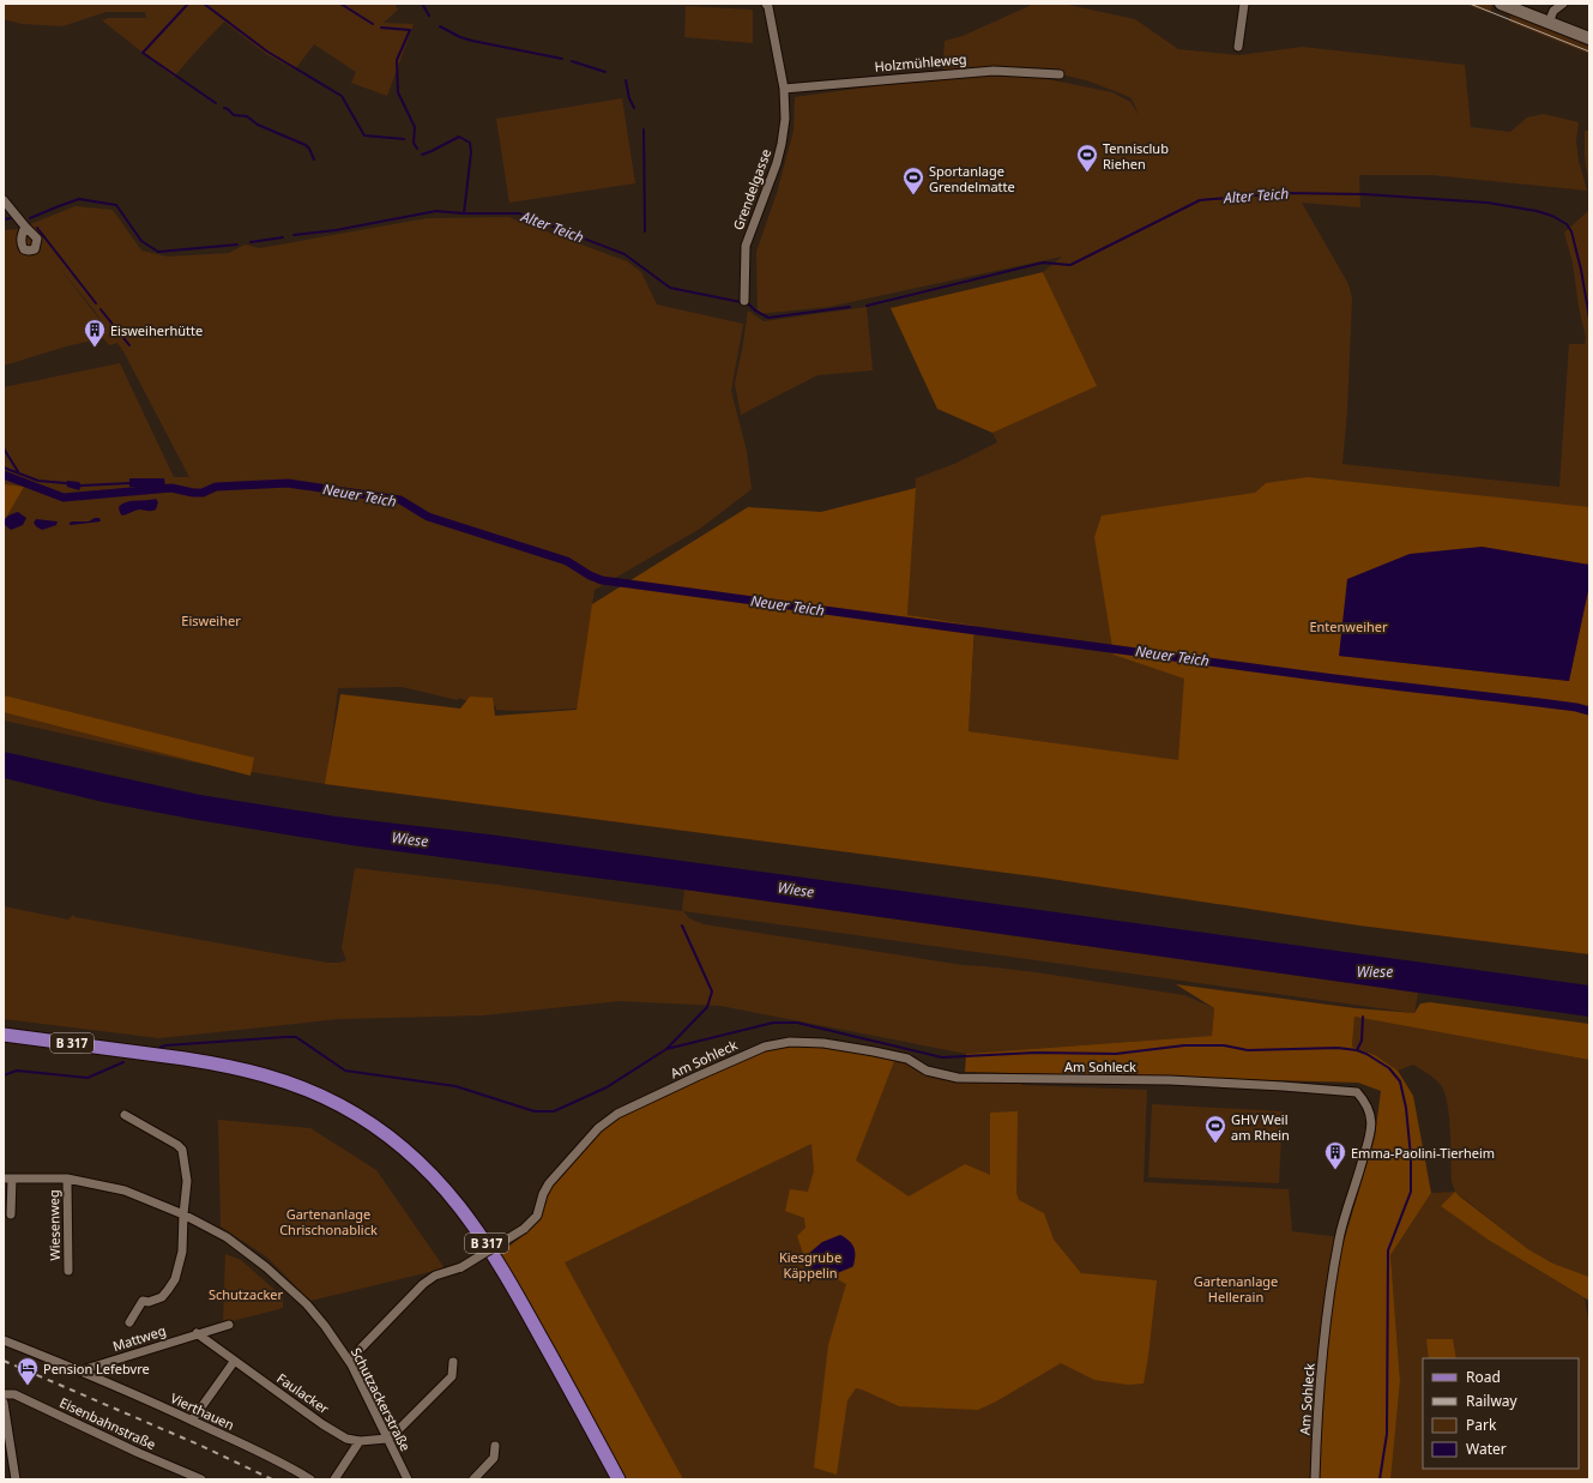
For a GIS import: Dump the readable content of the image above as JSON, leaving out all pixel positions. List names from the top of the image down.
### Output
{
  "streets": {
    "main road": ["B 317"],
    "street": [
      "Holzmühleweg",
      "Grendelgasse",
      "Am Sohleck",
      "Wiesenweg",
      "Mattweg",
      "Faulacker",
      "Schutzackerstraße",
      "Vierthauen",
      "Eisenbahnstraße"
    ]
  },
  "crossings": [
    ["Holzmühleweg", "Grendelgasse"],
    ["Am Sohleck", "Schutzackerstraße"],
    ["Wiesenweg", "Schutzackerstraße"],
    ["Mattweg", "Faulacker"],
    ["Mattweg", "Vierthauen"],
    ["Faulacker", "Schutzackerstraße"]
  ],
  "water": ["Alter Teich", "Neuer Teich", "Wiese"],
  "parks": [
    "Eisweiher",
    "Entenweiher",
    "Gartenanlage Chrischonablick",
    "Kiesgrube Käppelin",
    "Gartenanlage Hellerain",
    "Schutzacker"
  ],
  "places": {
    "sports": ["Tennisclub Riehen", "Sportanlage Grendelmatte", "GHV Weil am Rhein"],
    "building": ["Eisweiherhütte", "Emma-Paolini-Tierheim"],
    "hotel": ["Pension Lefebvre"]
  },
  "legend": [
    "Road",
    "Railway",
    "Park",
    "Water"
  ]
}
